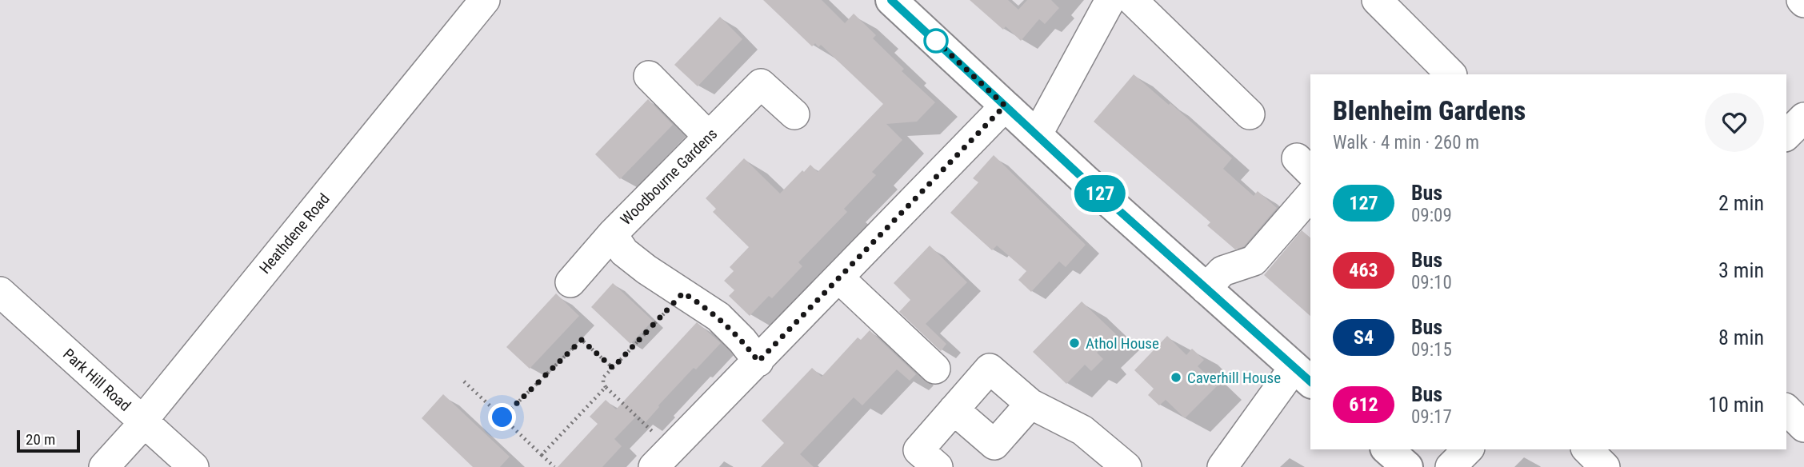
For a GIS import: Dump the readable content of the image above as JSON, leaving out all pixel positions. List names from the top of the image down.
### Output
{
  "streets": {
    "street": ["Woodbourne Gardens", "Heathdene Road", "Park Hill Road"]
  },
  "crossings": [
    ["Heathdene Road", "Park Hill Road"]
  ],
  "places": ["Athol House", "Caverhill House"],
  "lines": ["bus line 127"],
  "scale_bar": "20 m",
  "page": {
    "on_map": "127",
    "heading": ["Blenheim Gardens", "Walk · 4 min · 260 m"],
    "list": [
      {
        "mark": "127",
        "name": "Bus",
        "note": "09:09",
        "value": "2 min"
      },
      {
        "mark": "463",
        "name": "Bus",
        "note": "09:10",
        "value": "3 min"
      },
      {
        "mark": "S4",
        "name": "Bus",
        "note": "09:15",
        "value": "8 min"
      },
      {
        "mark": "612",
        "name": "Bus",
        "note": "09:17",
        "value": "10 min"
      }
    ],
    "scale": "20 m"
  }
}
